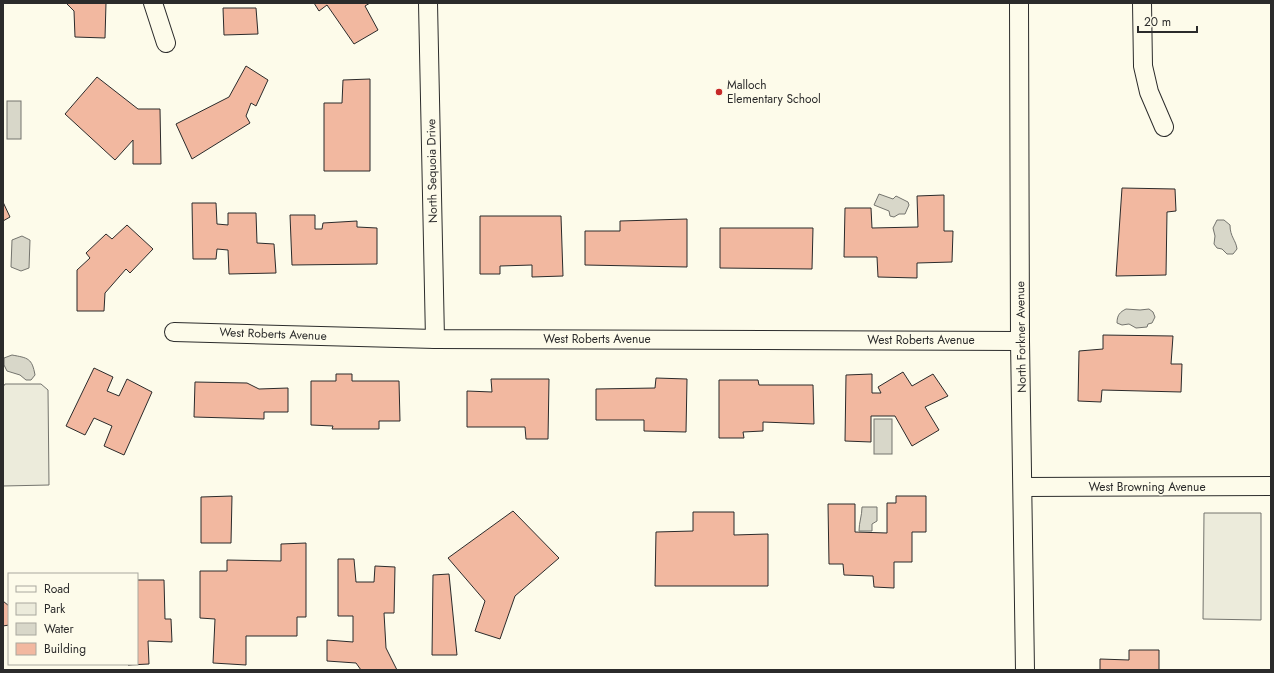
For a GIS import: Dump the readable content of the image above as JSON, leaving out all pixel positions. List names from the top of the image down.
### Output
{
  "streets": {
    "street": [
      "North Sequoia Drive",
      "West Roberts Avenue",
      "North Forkner Avenue",
      "West Browning Avenue"
    ]
  },
  "crossings": [
    ["North Sequoia Drive", "West Roberts Avenue"],
    ["West Roberts Avenue", "North Forkner Avenue"],
    ["North Forkner Avenue", "West Browning Avenue"]
  ],
  "places": ["Malloch Elementary School"],
  "legend": [
    "Road",
    "Park",
    "Water",
    "Building"
  ],
  "scale_bar": "20 m"
}
